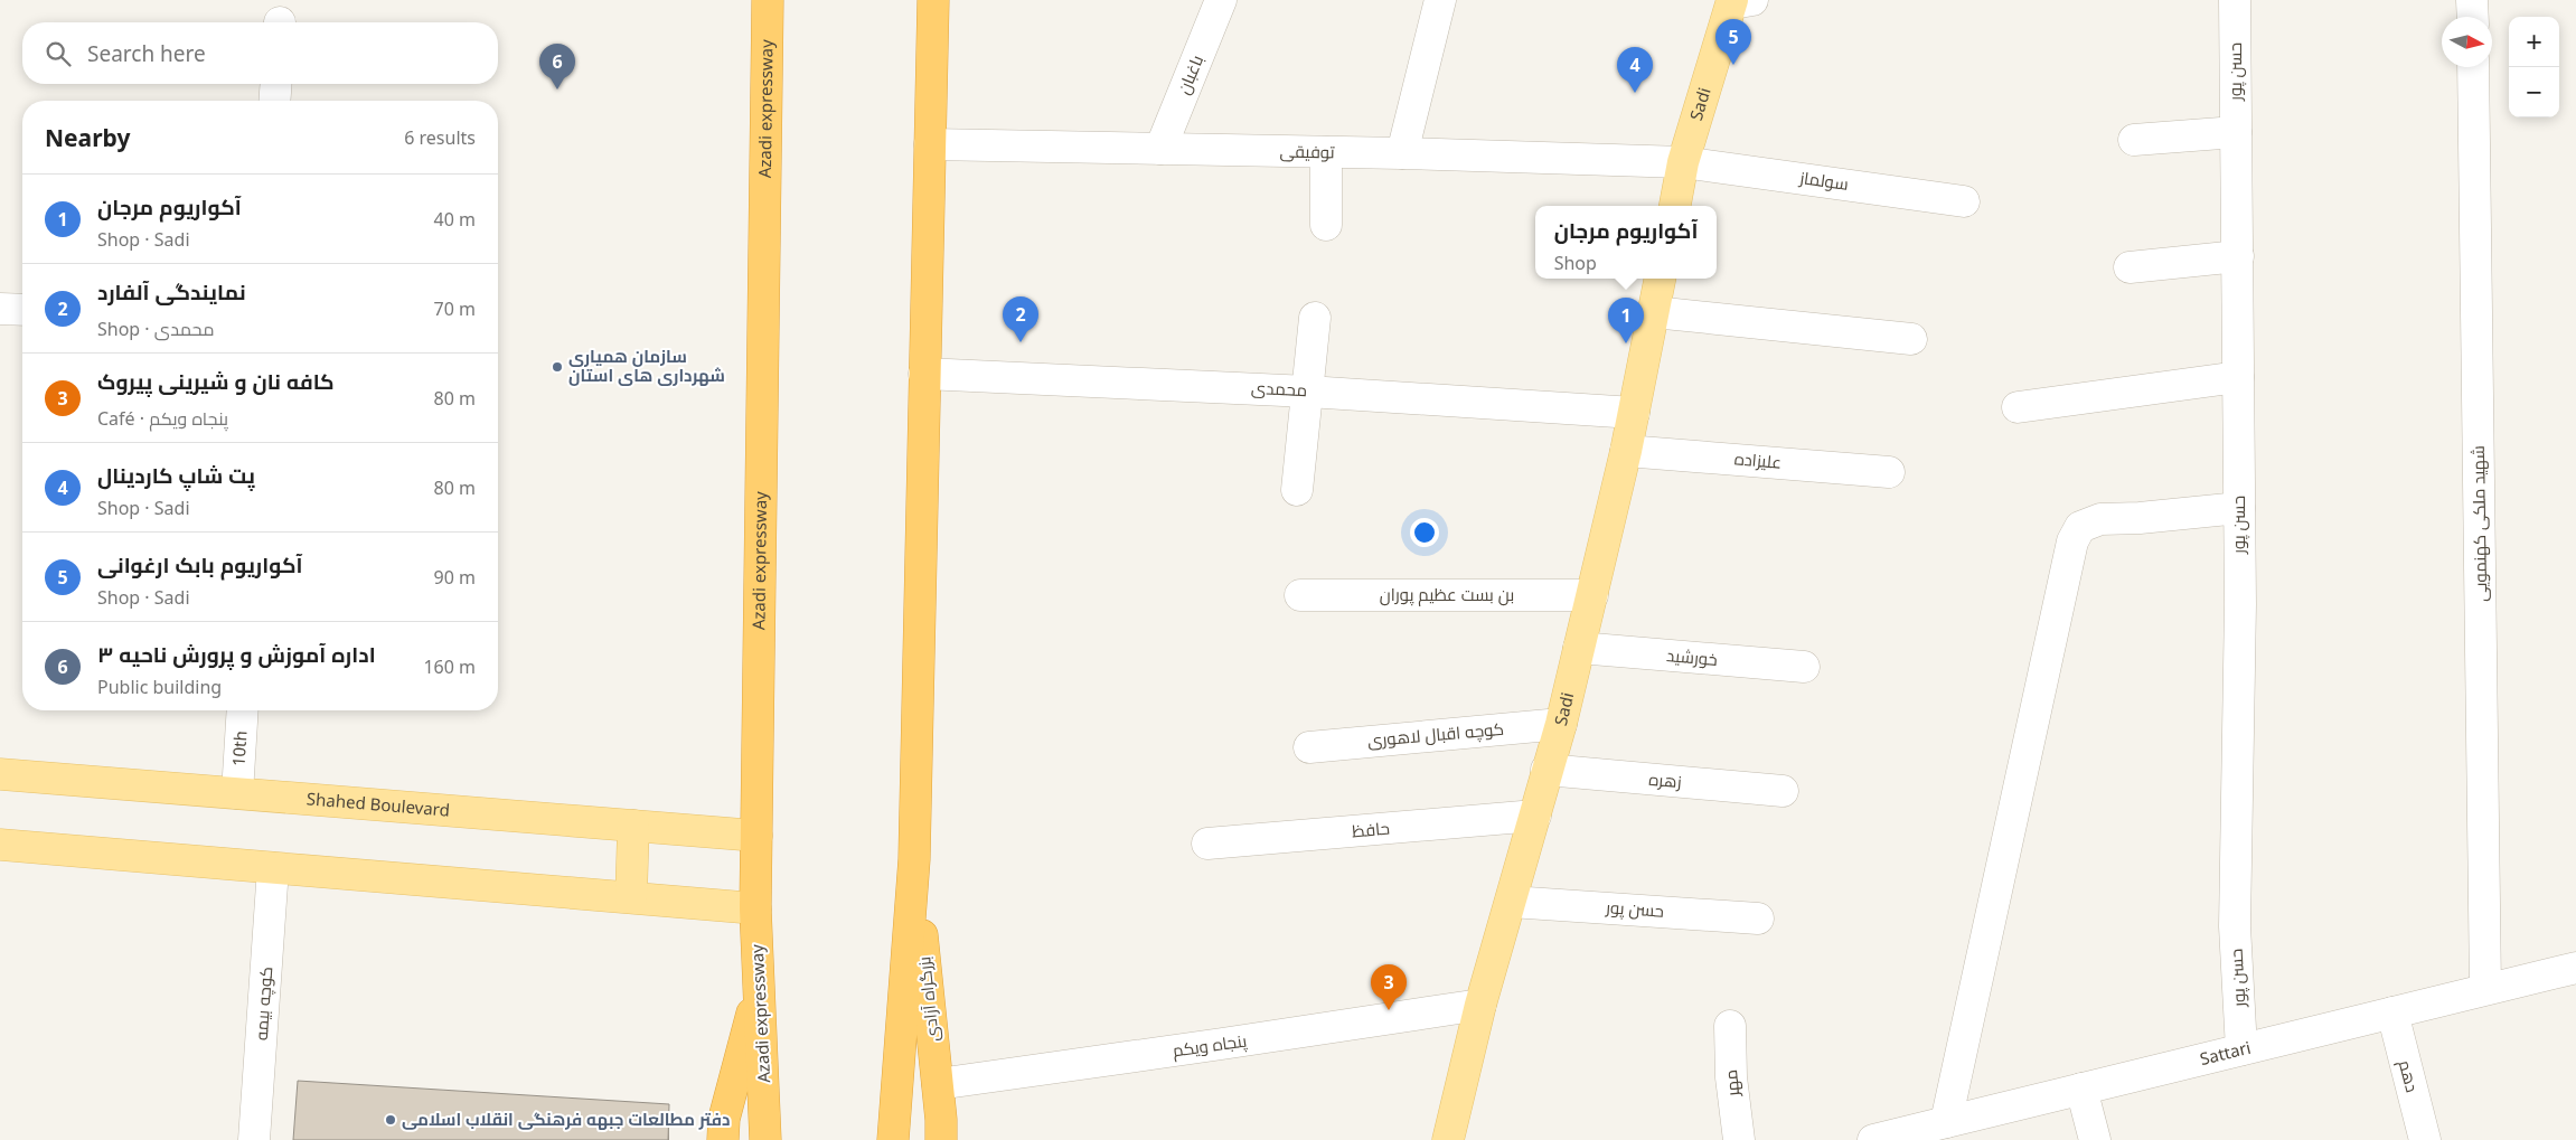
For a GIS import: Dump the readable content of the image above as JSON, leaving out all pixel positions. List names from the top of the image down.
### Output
{
  "streets": {
    "highway": ["Azadi expressway", "بزرگراه آزادی"],
    "main road": ["Sadi", "Shahed Boulevard"],
    "street": [
      "حسن پور",
      "باغبان",
      "توفیقی",
      "سولماز",
      "محمدی",
      "علیزاده",
      "شهید ملکی کهنمویی",
      "بن بست عظیم پوران",
      "خورشید",
      "کوچه اقبال لاهوری",
      "10th",
      "زهره",
      "حافظ",
      "کوچه بیمه",
      "پنجاه ویکم",
      "Sattari",
      "دهم",
      "مهر"
    ]
  },
  "crossings": [
    ["حسن پور", "Sadi"],
    ["حسن پور", "Sattari"],
    ["باغبان", "توفیقی"],
    ["Sadi", "توفیقی"],
    ["Sadi", "سولماز"],
    ["Sadi", "محمدی"],
    ["Sadi", "علیزاده"],
    ["Sadi", "بن بست عظیم پوران"],
    ["Sadi", "خورشید"],
    ["Sadi", "کوچه اقبال لاهوری"],
    ["Sadi", "زهره"],
    ["Sadi", "حافظ"],
    ["Sadi", "پنجاه ویکم"],
    ["Azadi expressway", "Shahed Boulevard"],
    ["توفیقی", "سولماز"],
    ["شهید ملکی کهنمویی", "Sattari"],
    ["10th", "Shahed Boulevard"],
    ["بزرگراه آزادی", "پنجاه ویکم"],
    ["Sattari", "دهم"]
  ],
  "places": ["سازمان همیاری شهرداری های استان", "دفتر مطالعات جبهه فرهنگی انقلاب اسلامی"],
  "north": "right",
  "page": {
    "map_buttons": ["+", "−"],
    "pins": [
      "5",
      "6",
      "4",
      "2",
      "1",
      "3"
    ],
    "search": "Search here",
    "heading": ["Nearby", "6 results"],
    "list": [
      {
        "mark": "1",
        "name": "آکواریوم مرجان",
        "note": "Shop · Sadi",
        "value": "40 m"
      },
      {
        "mark": "2",
        "name": "نمایندگی آلفارد",
        "note": "Shop · محمدی",
        "value": "70 m"
      },
      {
        "mark": "3",
        "name": "کافه نان و شیرینی پیروک",
        "note": "Café · پنجاه ویکم",
        "value": "80 m"
      },
      {
        "mark": "4",
        "name": "پت شاپ کاردینال",
        "note": "Shop · Sadi",
        "value": "80 m"
      },
      {
        "mark": "5",
        "name": "آکواریوم بابک ارغوانی",
        "note": "Shop · Sadi",
        "value": "90 m"
      },
      {
        "mark": "6",
        "name": "اداره آموزش و پرورش ناحیه ۳",
        "note": "Public building",
        "value": "160 m"
      }
    ],
    "popup": ["آکواریوم مرجان", "Shop"]
  }
}
